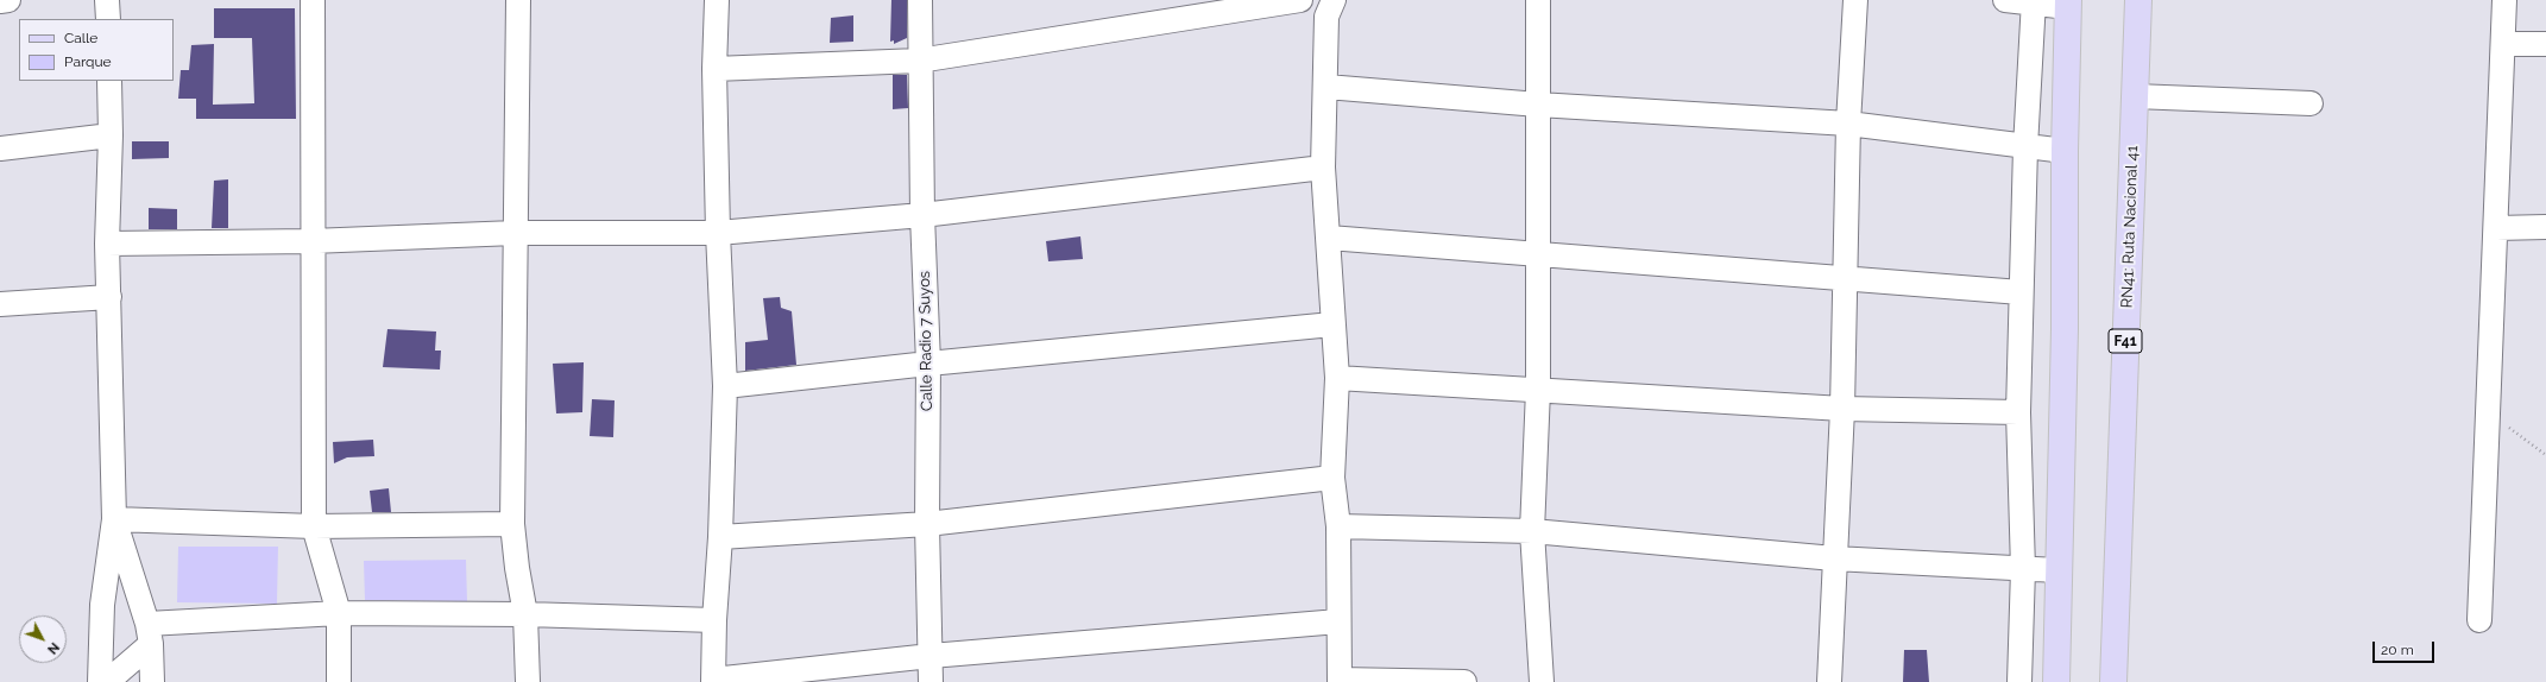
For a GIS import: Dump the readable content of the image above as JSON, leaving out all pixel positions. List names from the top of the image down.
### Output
{
  "streets": {
    "main road": ["RN41: Ruta Nacional 41", "F41"],
    "street": ["Calle Radio 7 Suyos"]
  },
  "legend": ["Calle", "Parque"],
  "scale_bar": "20 m",
  "north": "bottom right"
}
